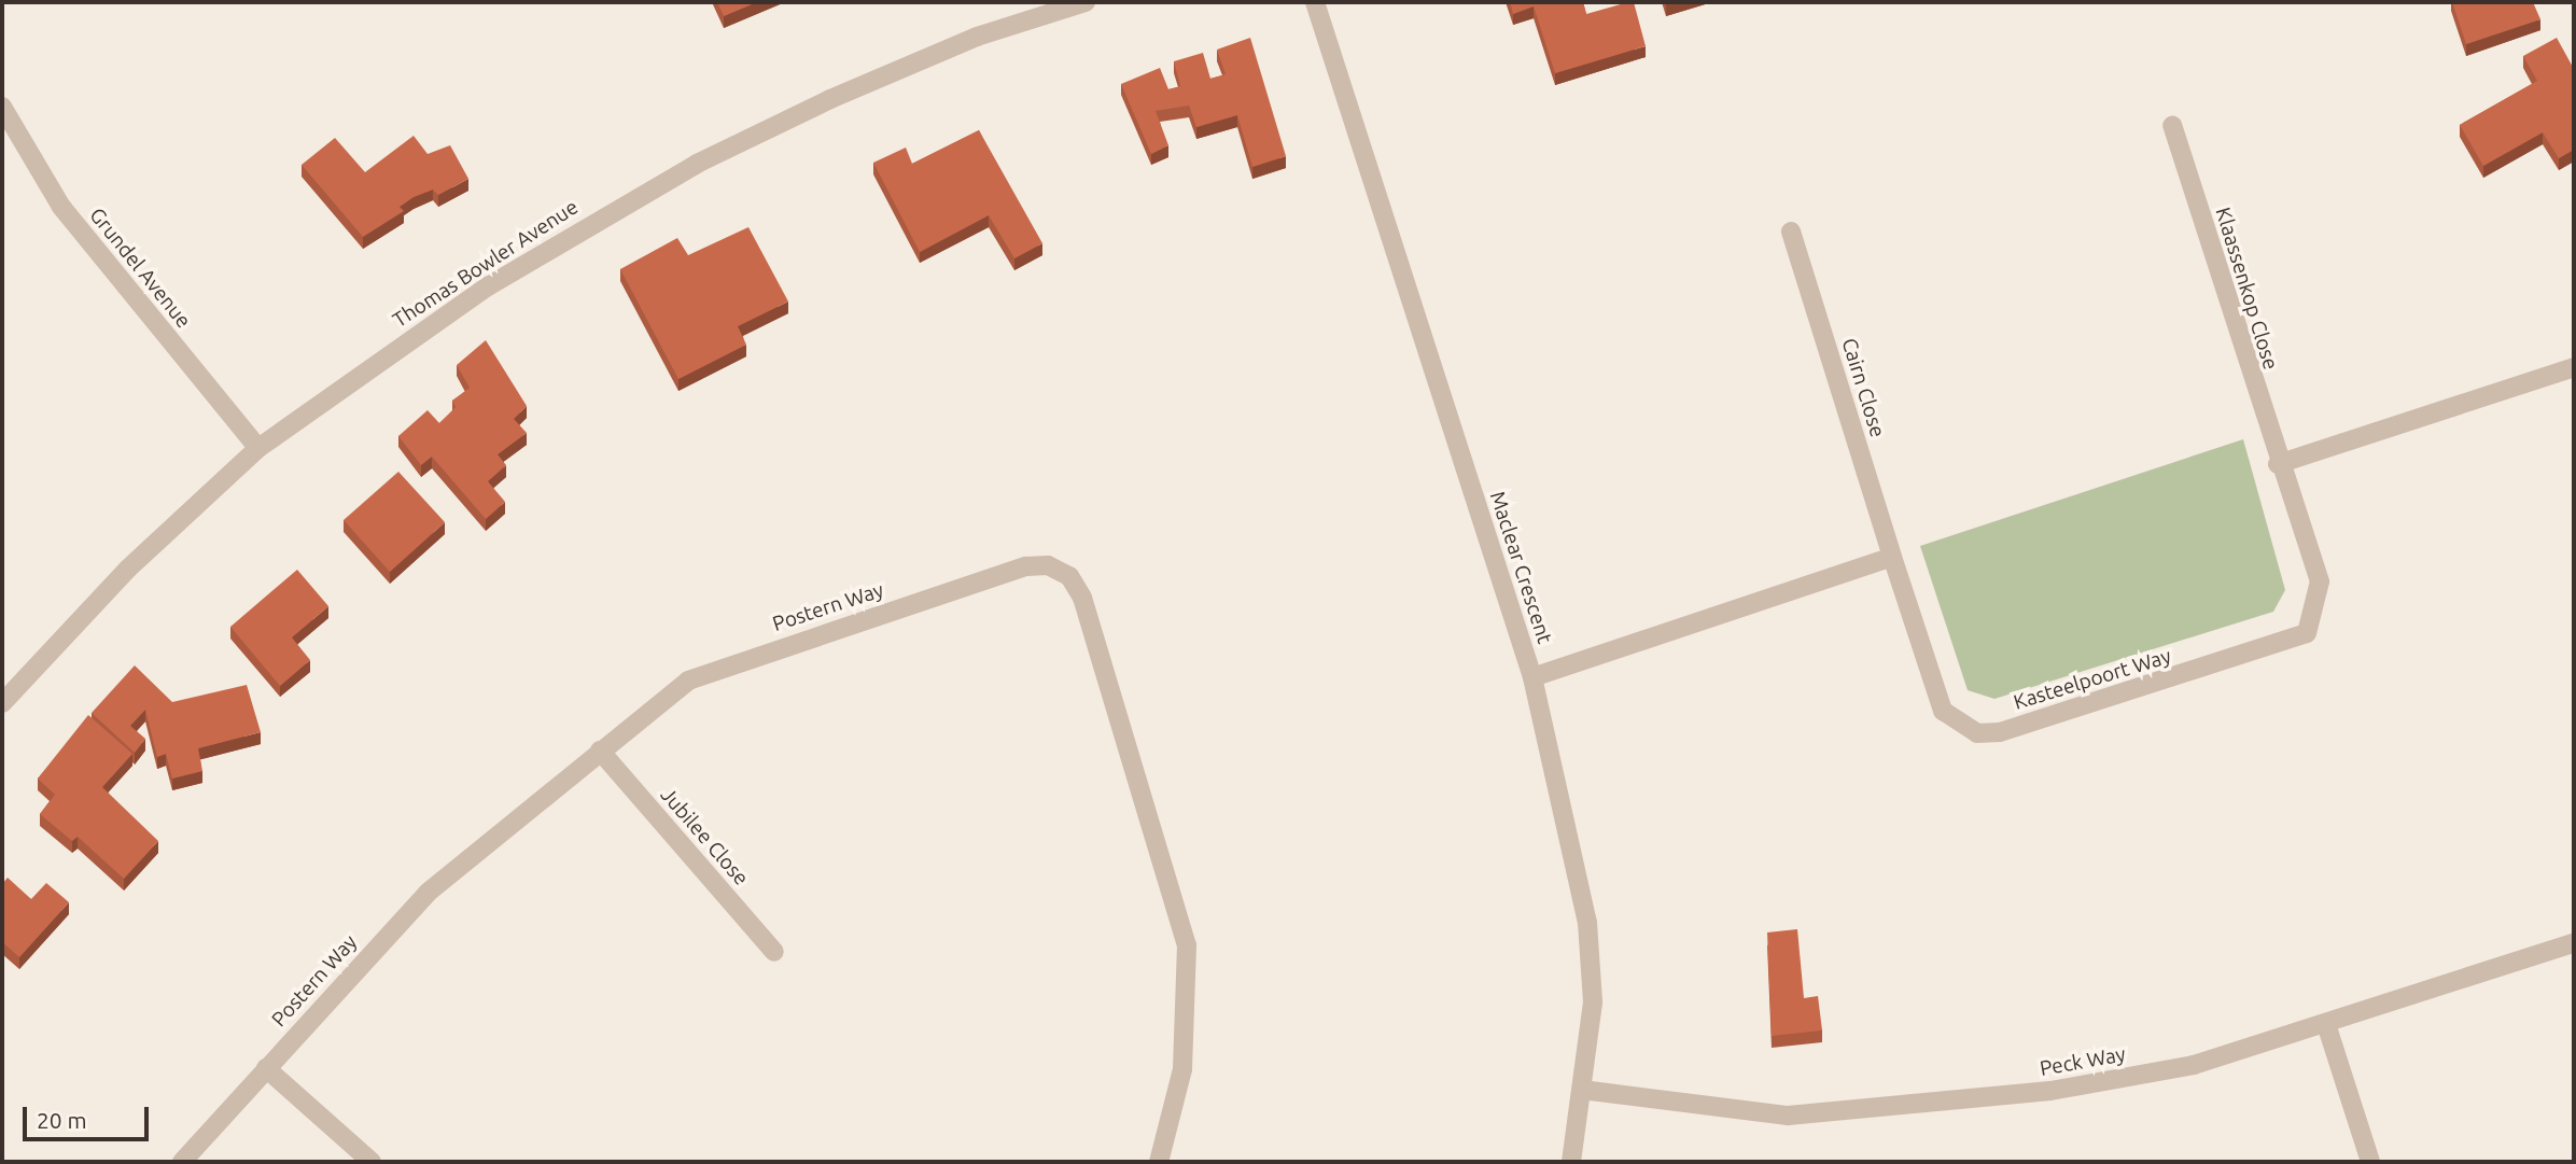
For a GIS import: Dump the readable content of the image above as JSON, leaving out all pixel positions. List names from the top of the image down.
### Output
{
  "streets": {
    "street": [
      "Thomas Bowler Avenue",
      "Grundel Avenue",
      "Klaassenkop Close",
      "Cairn Close",
      "Maclear Crescent",
      "Postern Way",
      "Kasteelpoort Way",
      "Jubilee Close",
      "Peck Way"
    ]
  },
  "crossings": [
    ["Thomas Bowler Avenue", "Grundel Avenue"],
    ["Klaassenkop Close", "Kasteelpoort Way"],
    ["Cairn Close", "Kasteelpoort Way"],
    ["Maclear Crescent", "Peck Way"],
    ["Postern Way", "Jubilee Close"]
  ],
  "scale_bar": "20 m"
}
